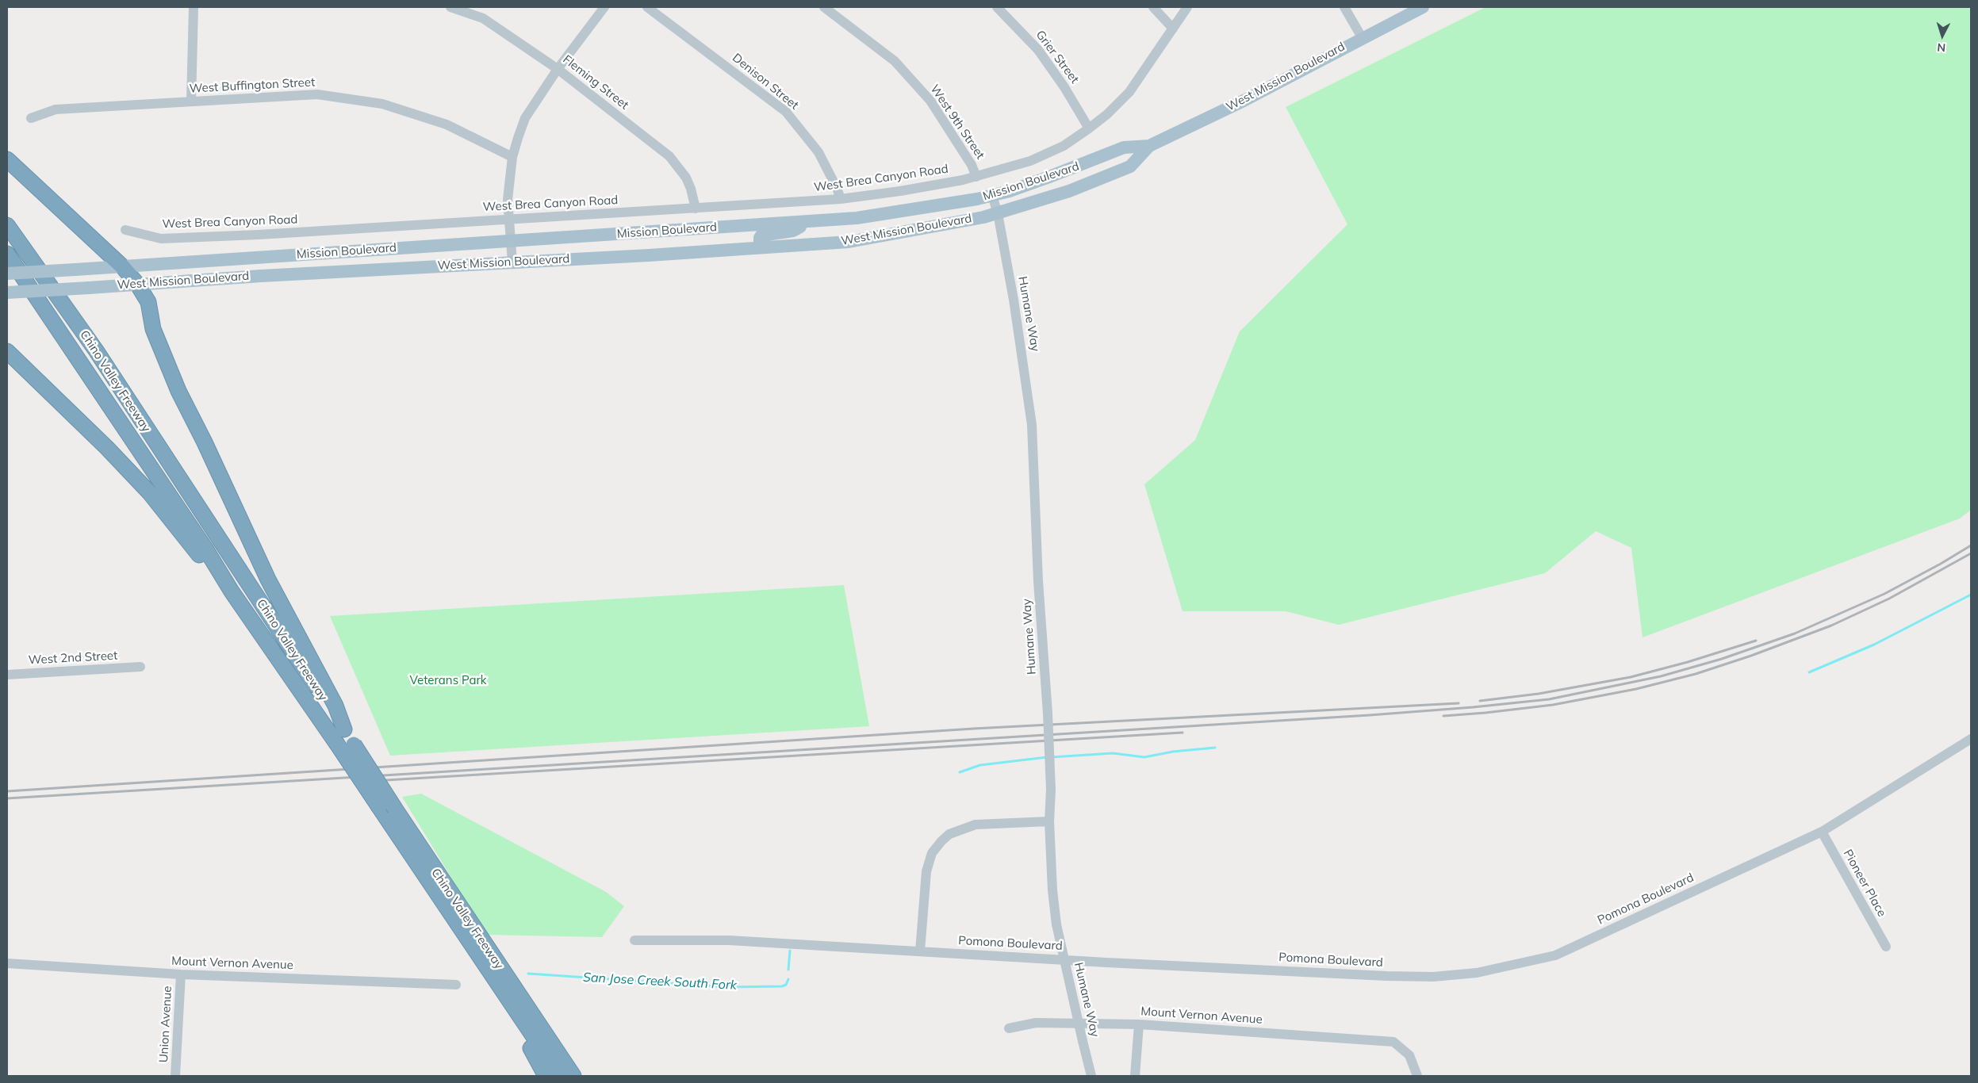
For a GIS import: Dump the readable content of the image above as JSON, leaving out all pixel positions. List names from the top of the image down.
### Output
{
  "streets": {
    "highway": ["Chino Valley Freeway"],
    "main road": ["West Mission Boulevard", "Mission Boulevard"],
    "street": [
      "Grier Street",
      "Denison Street",
      "Fleming Street",
      "West Buffington Street",
      "West 9th Street",
      "West Brea Canyon Road",
      "Humane Way",
      "West 2nd Street",
      "Pioneer Place",
      "Pomona Boulevard",
      "Mount Vernon Avenue",
      "Union Avenue"
    ]
  },
  "crossings": [
    ["Grier Street", "West Brea Canyon Road"],
    ["West Mission Boulevard", "Mission Boulevard"],
    ["West Mission Boulevard", "Humane Way"],
    ["Denison Street", "West Brea Canyon Road"],
    ["Fleming Street", "West Brea Canyon Road"],
    ["West 9th Street", "West Brea Canyon Road"],
    ["Mission Boulevard", "Humane Way"],
    ["Pioneer Place", "Pomona Boulevard"],
    ["Mount Vernon Avenue", "Union Avenue"]
  ],
  "water": ["San Jose Creek South Fork"],
  "parks": ["Veterans Park"],
  "north": "bottom"
}
